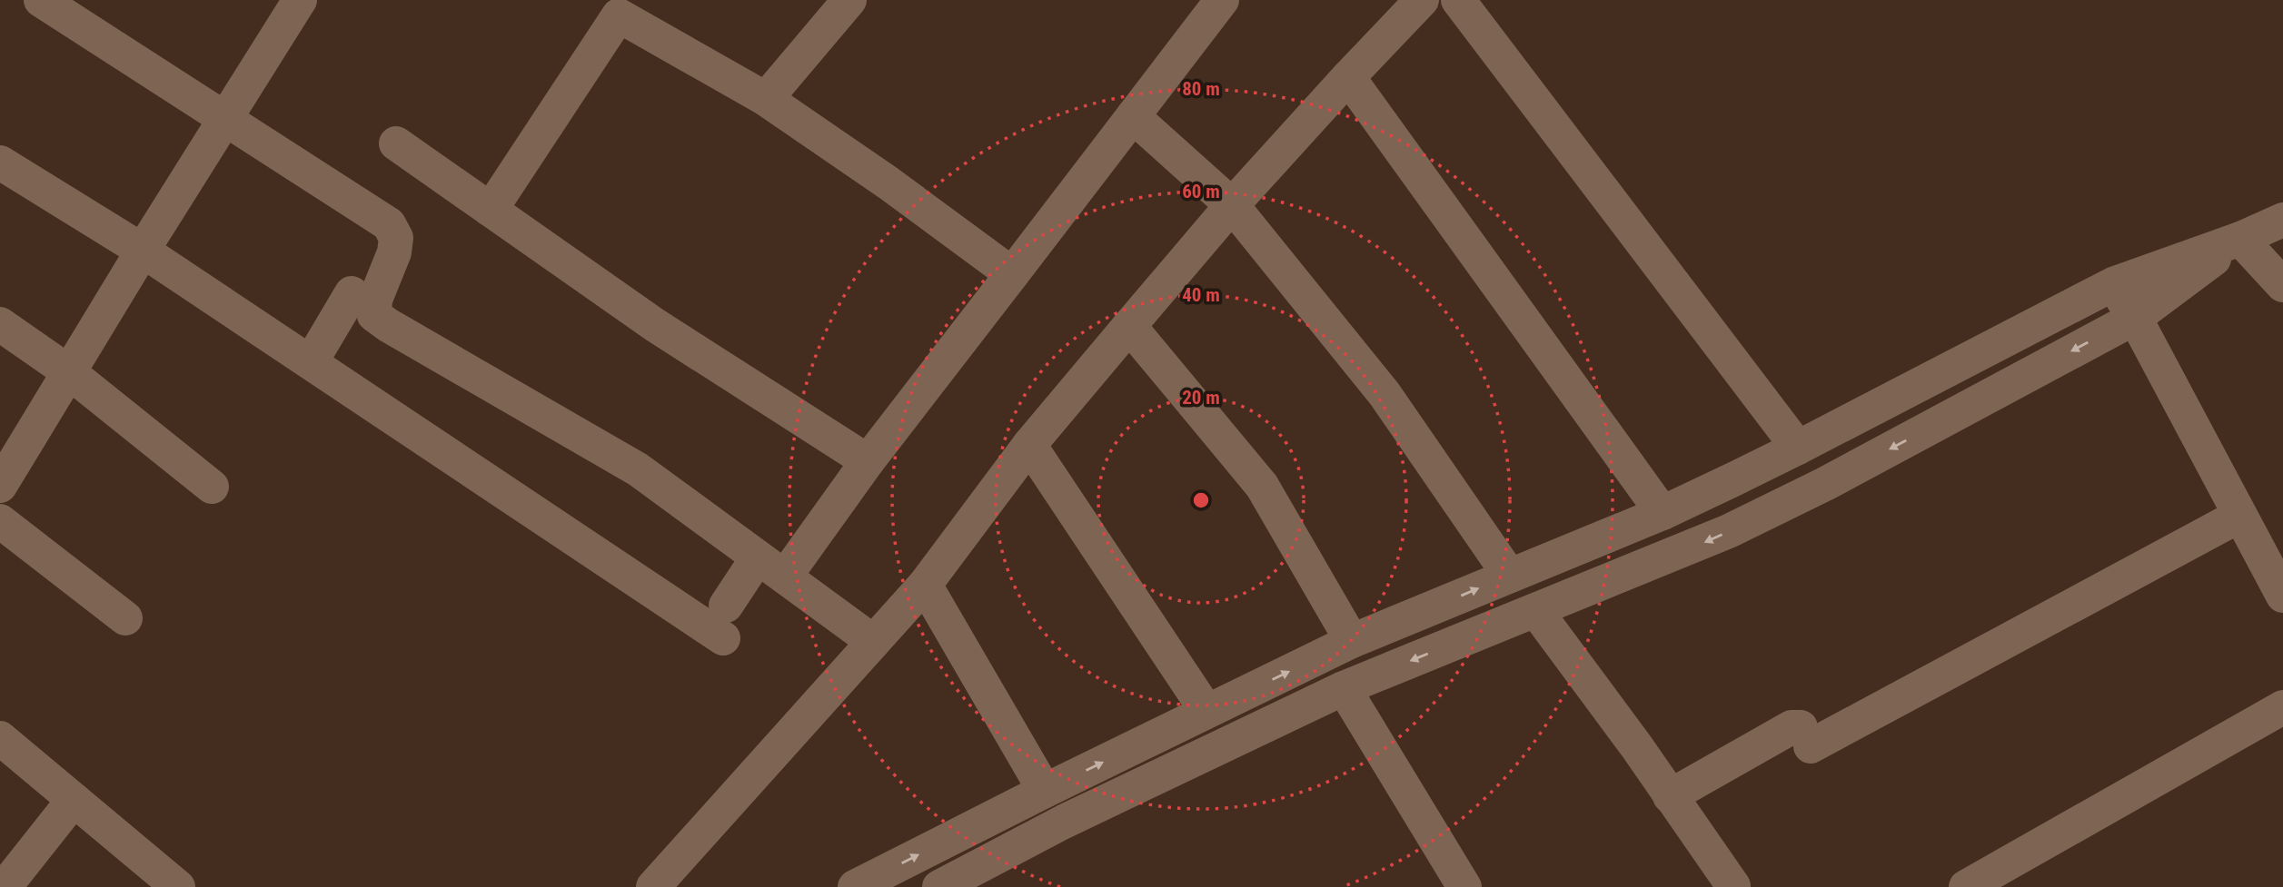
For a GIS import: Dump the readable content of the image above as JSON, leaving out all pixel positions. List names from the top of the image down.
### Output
{
  "rings": [
    "80 m",
    "60 m",
    "40 m",
    "20 m"
  ]
}
